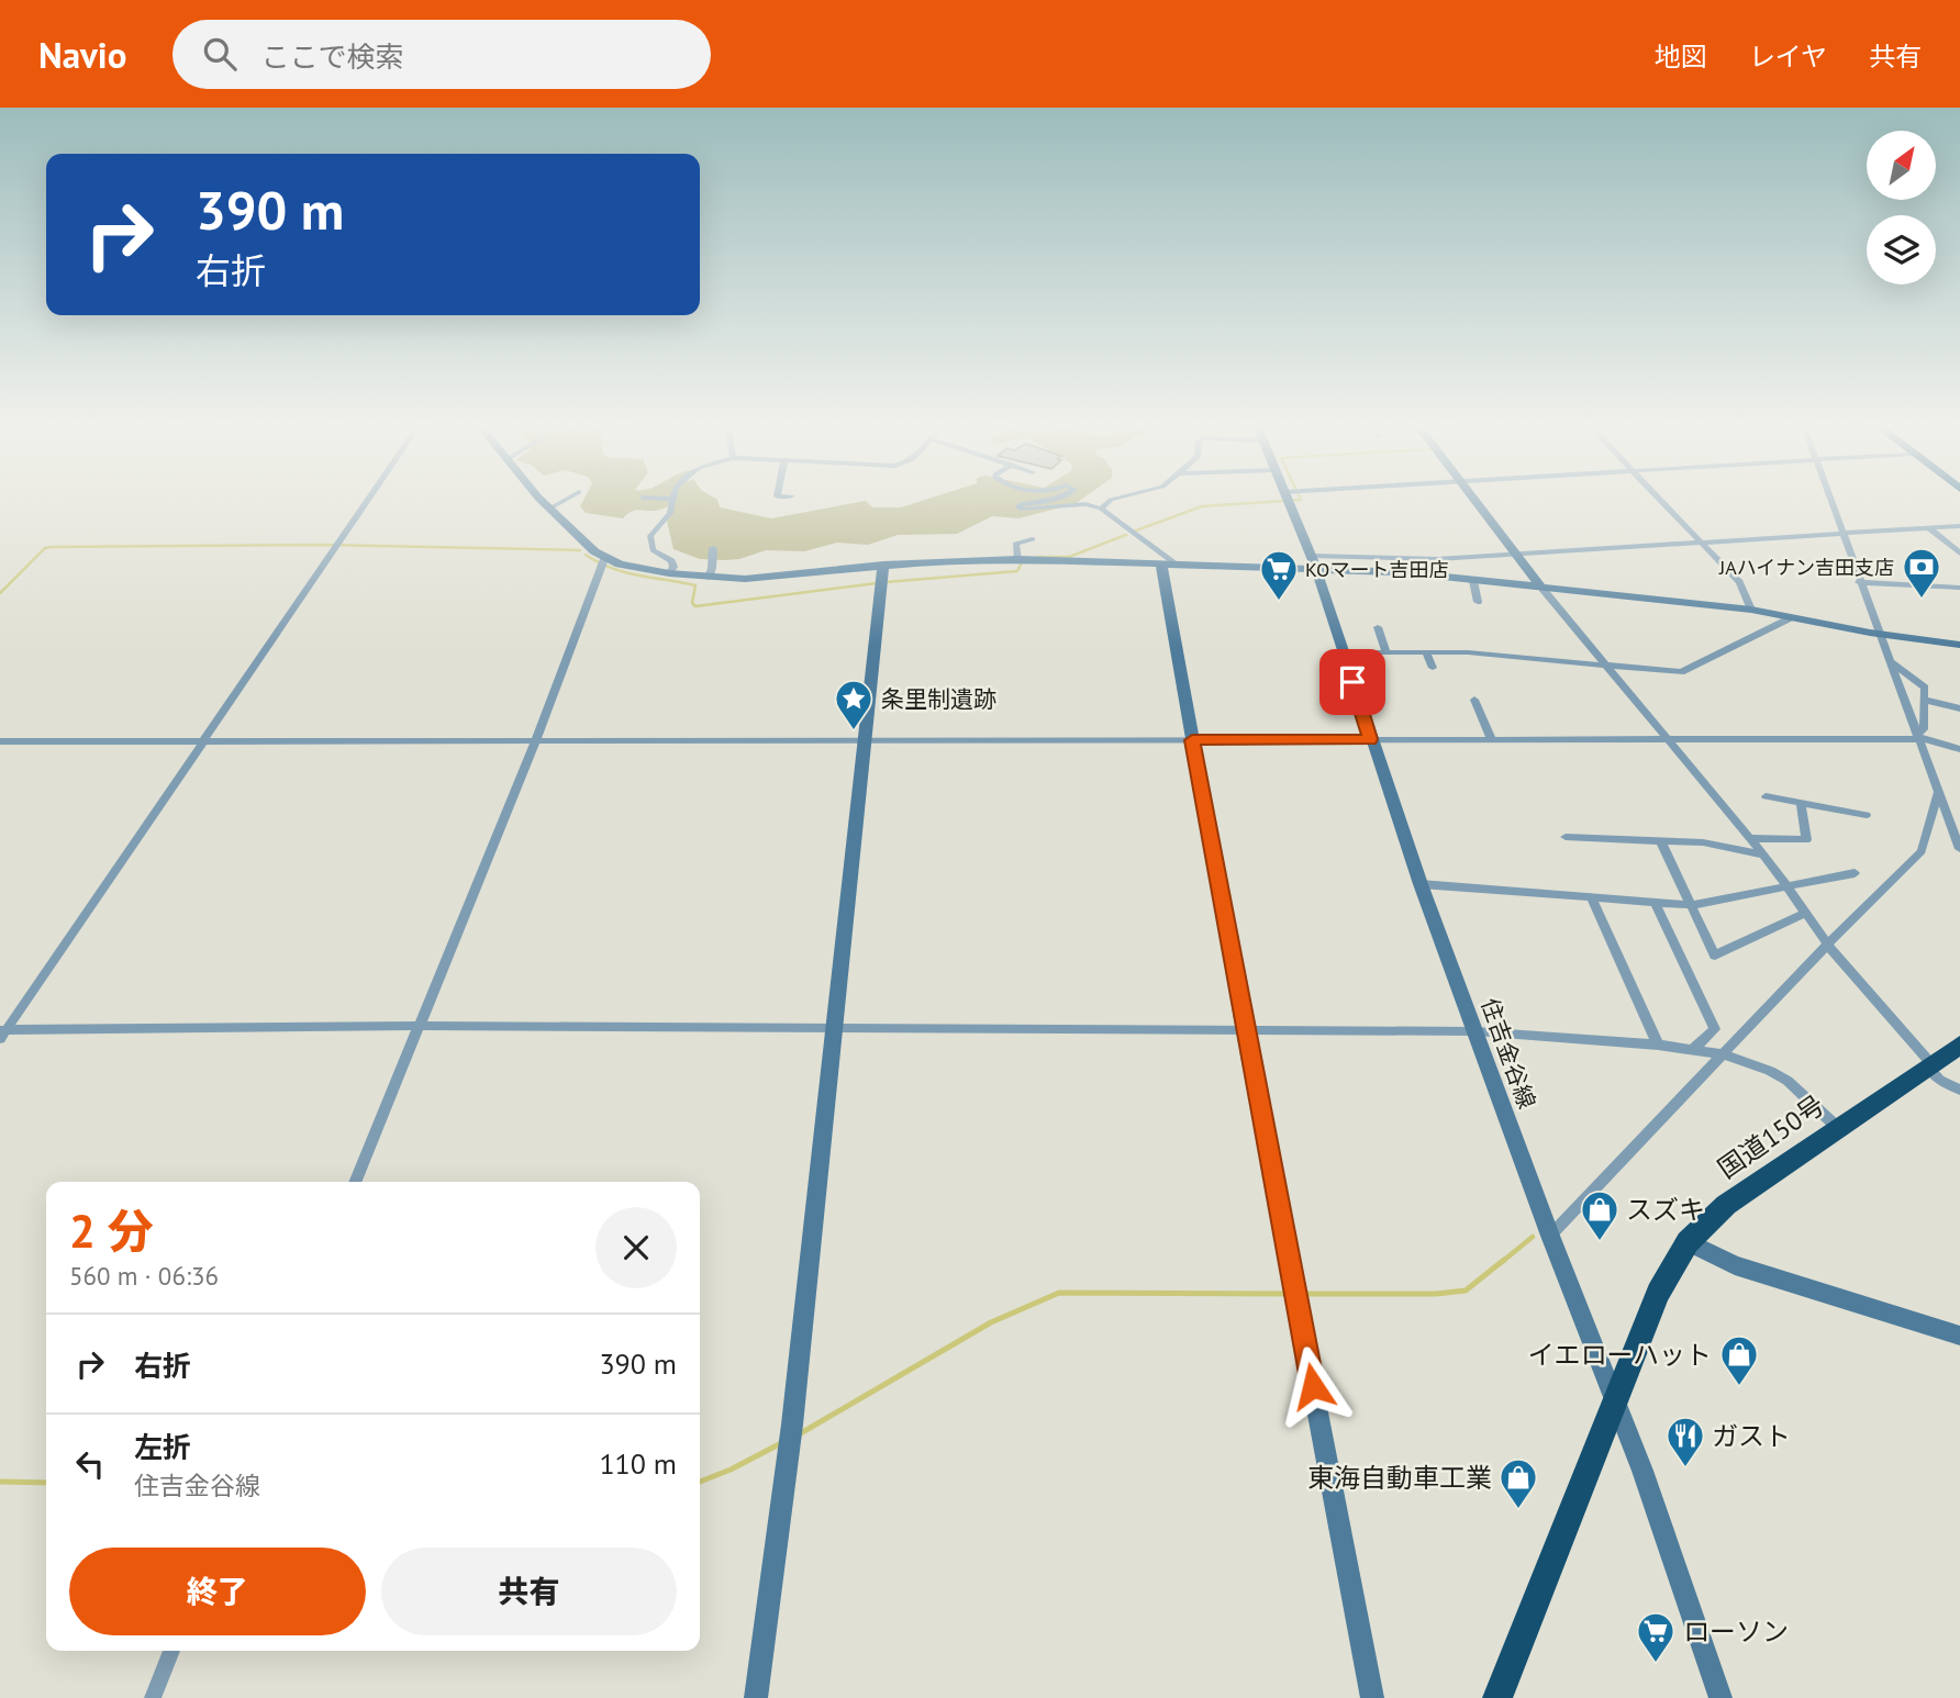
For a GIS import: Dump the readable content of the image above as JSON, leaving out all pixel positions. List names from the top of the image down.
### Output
{
  "streets": {
    "highway": ["国道150号"],
    "street": ["住吉金谷線"]
  },
  "crossings": [
    ["住吉金谷線", "国道150号"]
  ],
  "places": {
    "bank": ["JAハイナン吉田支店"],
    "supermarket": ["KOマート吉田店", "ローソン"],
    "place": ["条里制遺跡"],
    "shop": ["スズキ", "イエローハット", "東海自動車工業"],
    "restaurant": ["ガスト"]
  },
  "north": "top right",
  "page": {
    "header": "Navio",
    "search": "ここで検索",
    "nav": ["地図", "レイヤ", "共有"],
    "turn": ["390 m", "右折"],
    "heading": ["2 分", "560 m · 06:36"],
    "list": [
      {
        "name": "右折",
        "value": "390 m"
      },
      {
        "name": "左折",
        "note": "住吉金谷線",
        "value": "110 m"
      }
    ],
    "buttons": ["終了", "共有"]
  }
}
